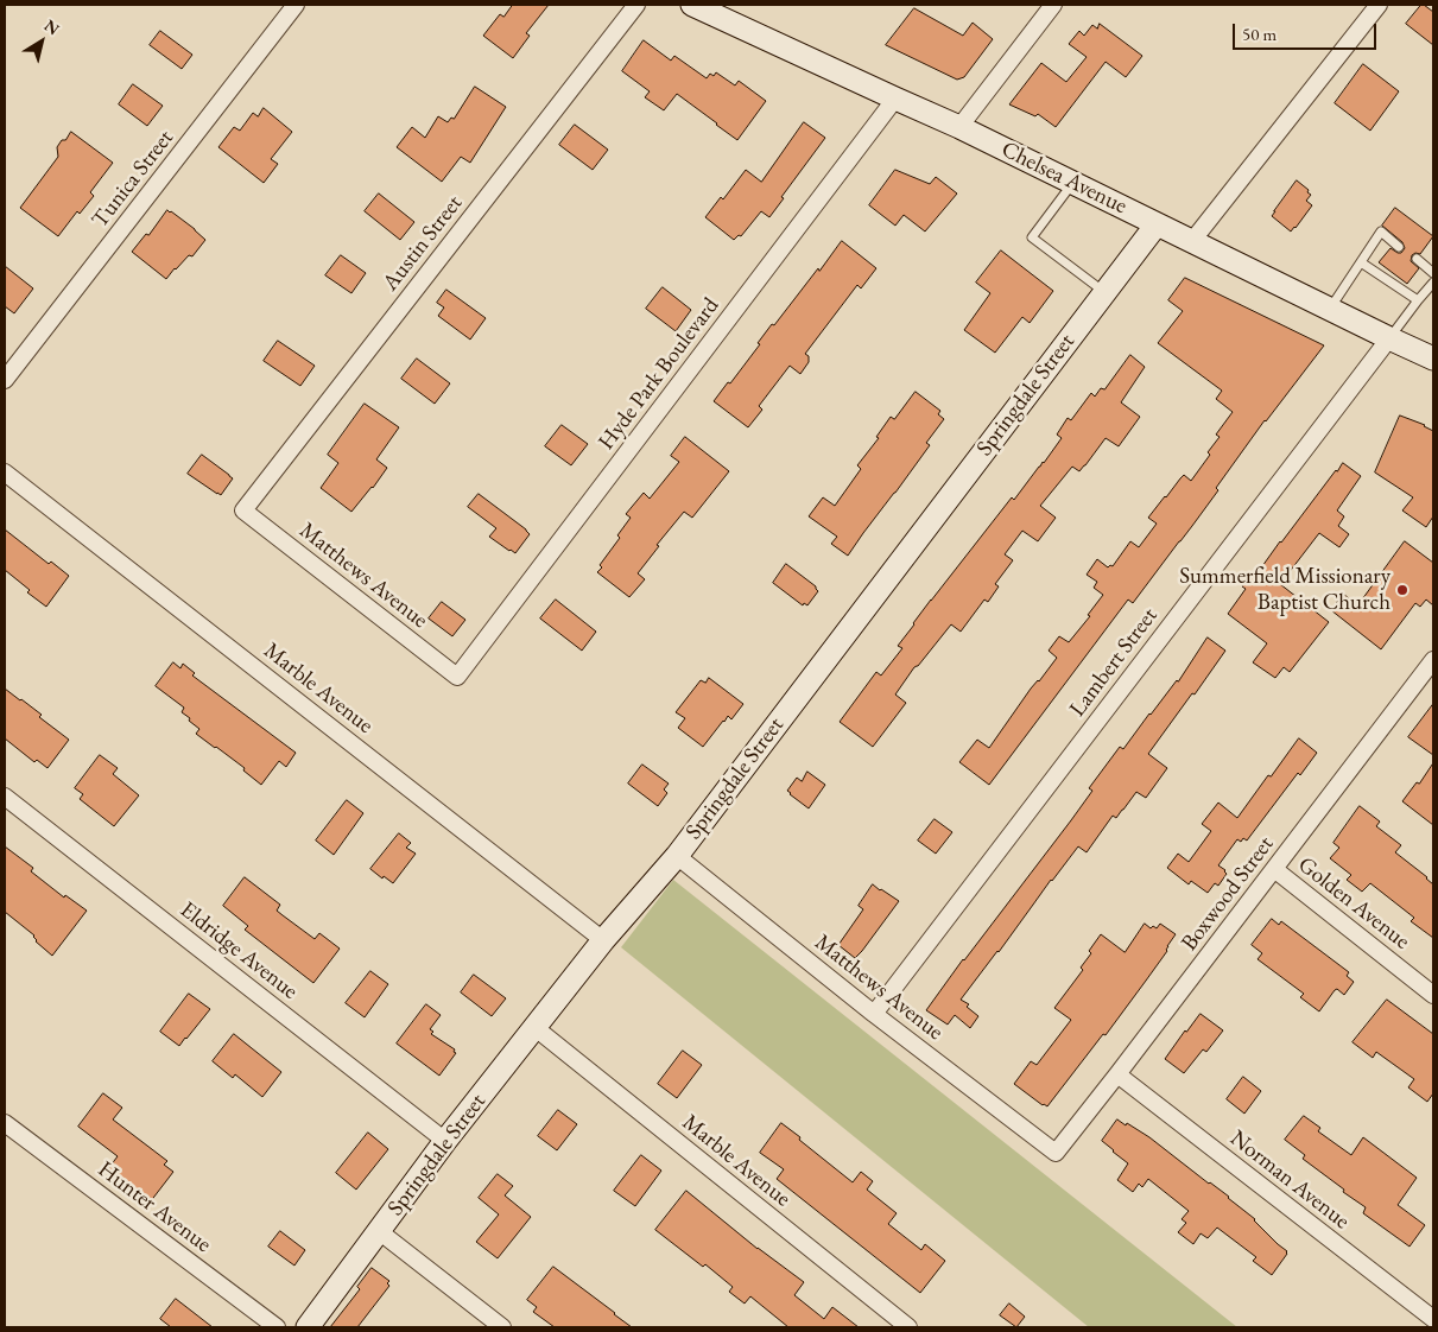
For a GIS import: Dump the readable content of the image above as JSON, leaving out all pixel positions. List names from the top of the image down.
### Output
{
  "streets": {
    "street": [
      "Chelsea Avenue",
      "Tunica Street",
      "Austin Street",
      "Hyde Park Boulevard",
      "Springdale Street",
      "Matthews Avenue",
      "Lambert Street",
      "Marble Avenue",
      "Boxwood Street",
      "Golden Avenue",
      "Eldridge Avenue",
      "Norman Avenue",
      "Hunter Avenue"
    ]
  },
  "crossings": [
    ["Chelsea Avenue", "Hyde Park Boulevard"],
    ["Chelsea Avenue", "Springdale Street"],
    ["Chelsea Avenue", "Lambert Street"],
    ["Austin Street", "Matthews Avenue"],
    ["Hyde Park Boulevard", "Matthews Avenue"],
    ["Springdale Street", "Matthews Avenue"],
    ["Springdale Street", "Marble Avenue"],
    ["Springdale Street", "Eldridge Avenue"],
    ["Matthews Avenue", "Lambert Street"],
    ["Matthews Avenue", "Boxwood Street"],
    ["Boxwood Street", "Golden Avenue"],
    ["Boxwood Street", "Norman Avenue"]
  ],
  "places": ["Summerfield Missionary Baptist Church"],
  "scale_bar": "50 m",
  "north": "top right"
}
